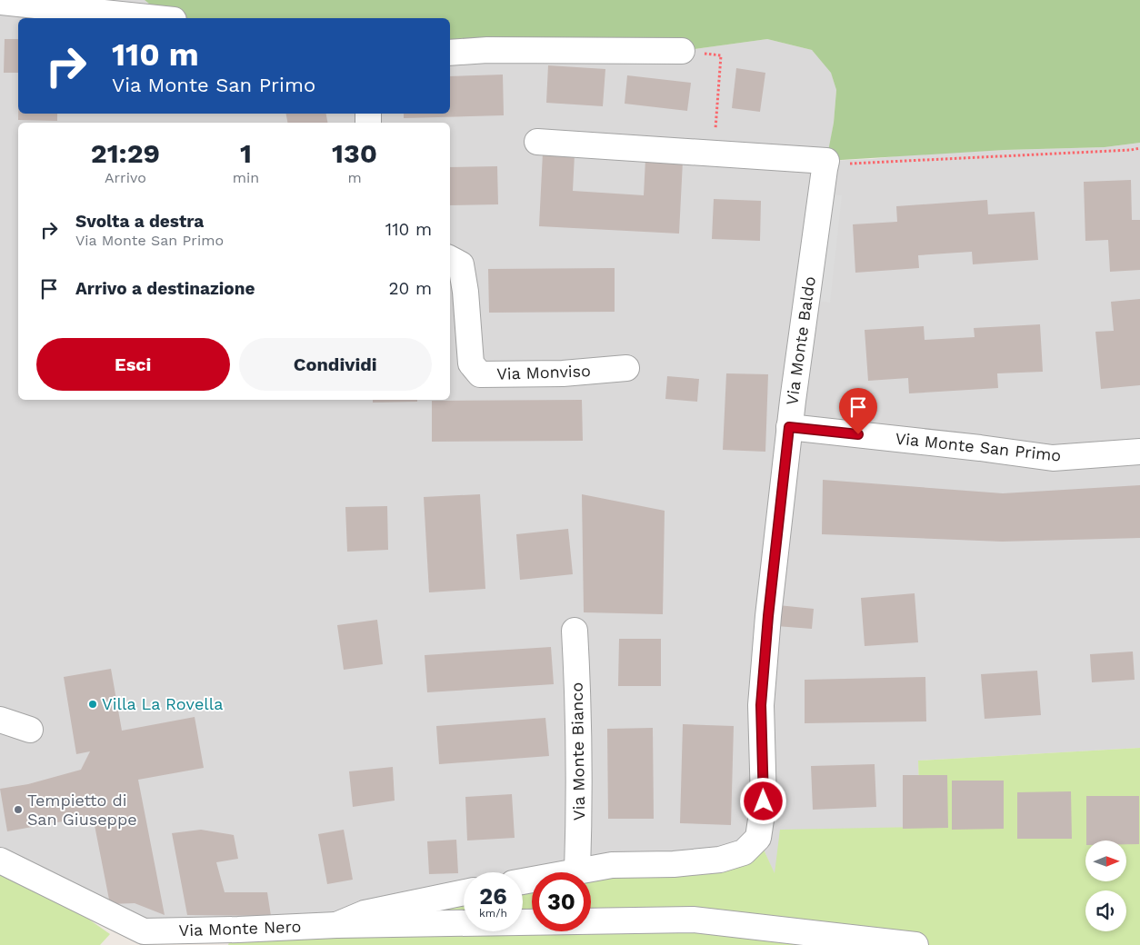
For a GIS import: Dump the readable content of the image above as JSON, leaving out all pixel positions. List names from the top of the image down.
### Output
{
  "streets": {
    "street": [
      "Via Monte Baldo",
      "Via Monviso",
      "Via Monte San Primo",
      "Via Monte Bianco",
      "Via Monte Nero"
    ]
  },
  "crossings": [
    ["Via Monte Baldo", "Via Monte San Primo"],
    ["Via Monte Baldo", "Via Monte Bianco"]
  ],
  "places": ["Villa La Rovella", "Tempietto di San Giuseppe"],
  "north": "right",
  "page": {
    "turn": ["110 m", "Via Monte San Primo"],
    "eta": [
      "21:29",
      "Arrivo",
      "1",
      "min",
      "130",
      "m"
    ],
    "list": [
      {
        "name": "Svolta a destra",
        "note": "Via Monte San Primo",
        "value": "110 m"
      },
      {
        "name": "Arrivo a destinazione",
        "value": "20 m"
      }
    ],
    "buttons": ["Esci", "Condividi"],
    "speed": "26 km/h",
    "limit": "30"
  }
}
